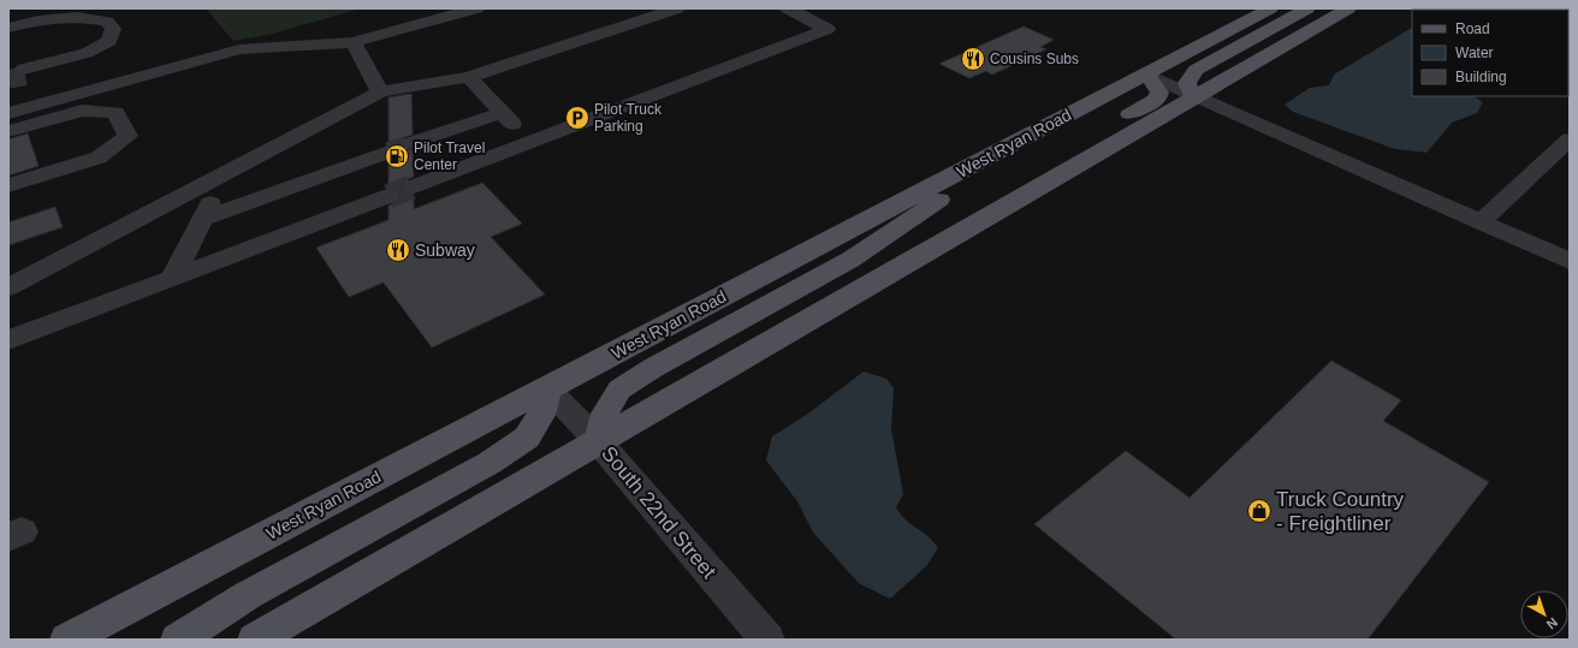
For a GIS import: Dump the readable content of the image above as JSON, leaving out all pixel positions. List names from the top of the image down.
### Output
{
  "streets": {
    "main road": ["West Ryan Road"],
    "street": ["South 22nd Street"]
  },
  "crossings": [
    ["West Ryan Road", "South 22nd Street"]
  ],
  "places": {
    "restaurant": ["Cousins Subs", "Subway"],
    "parking": ["Pilot Truck Parking"],
    "fuel station": ["Pilot Travel Center"],
    "shop": ["Truck Country - Freightliner"]
  },
  "legend": ["Road", "Water", "Building"],
  "north": "bottom right"
}
